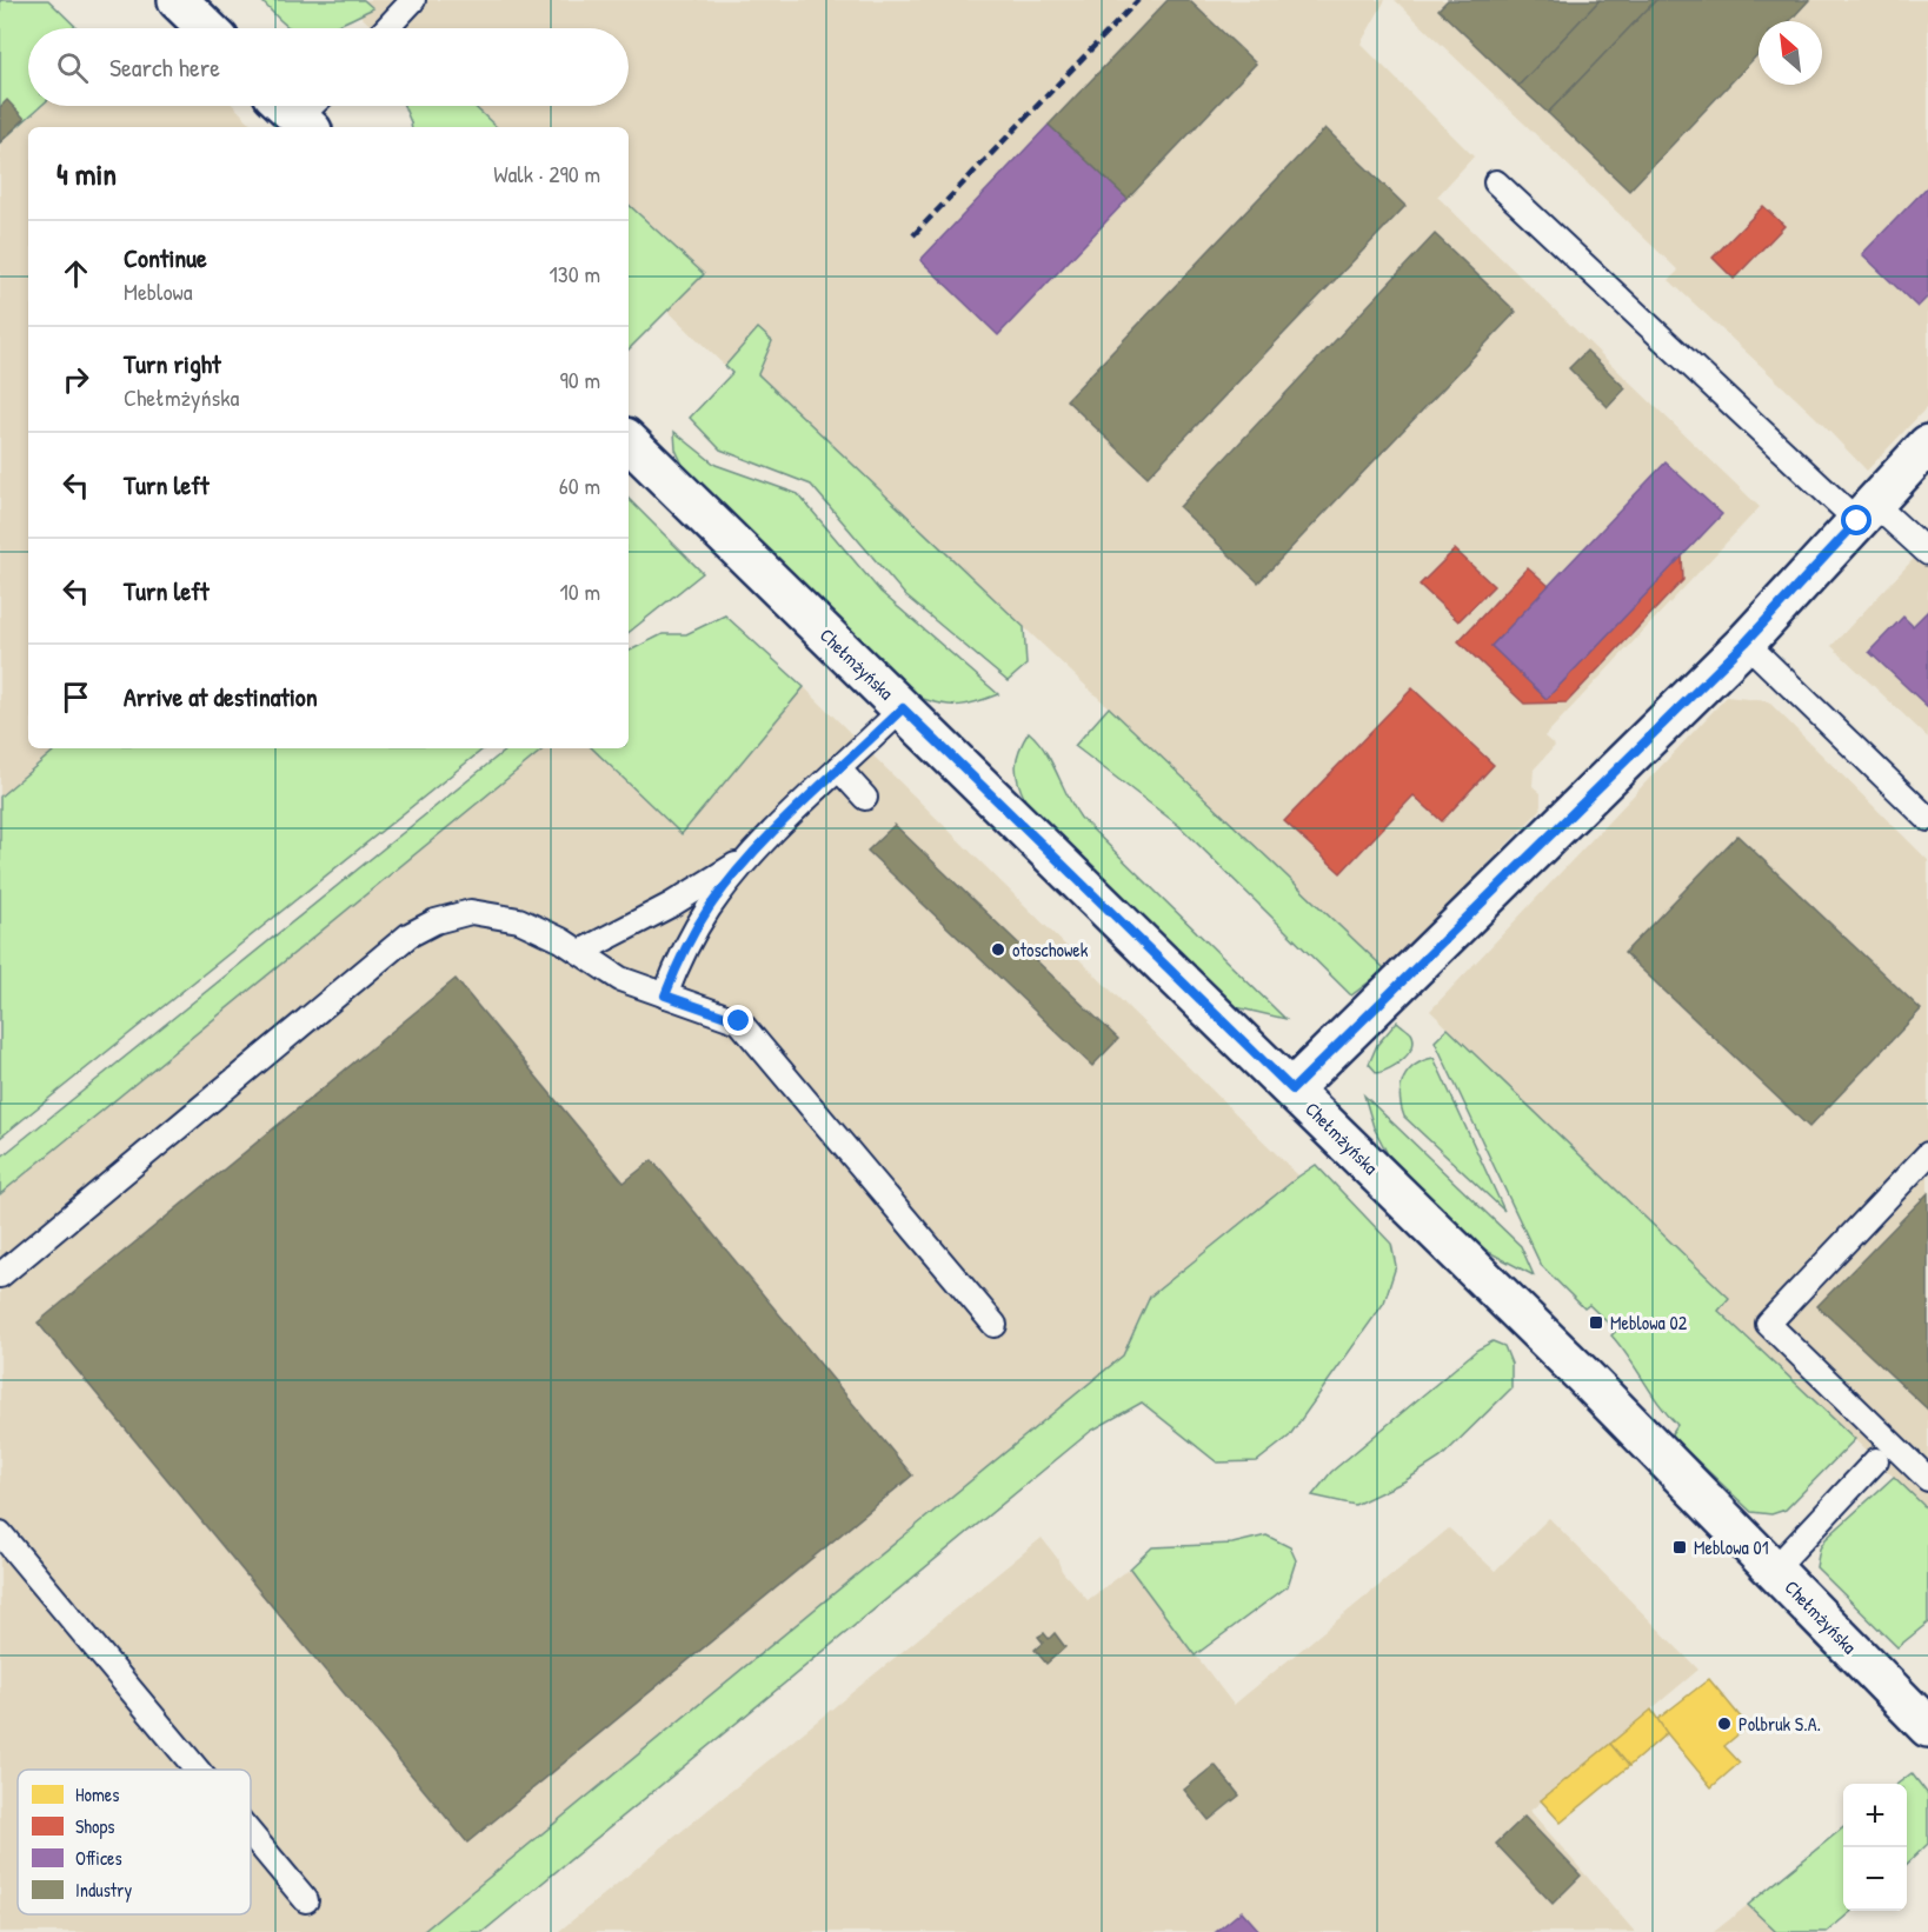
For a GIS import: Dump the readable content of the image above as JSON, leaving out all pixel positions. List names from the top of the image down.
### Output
{
  "streets": {
    "street": ["Chełmżyńska"]
  },
  "places": {
    "other": ["otoschowek", "Polbruk S.A."],
    "transit": ["Meblowa 02", "Meblowa 01"]
  },
  "legend": [
    "Homes",
    "Shops",
    "Offices",
    "Industry"
  ],
  "north": "top left",
  "page": {
    "search": "Search here",
    "heading": ["4 min", "Walk · 290 m"],
    "list": [
      ["Continue", "Meblowa", "130 m"],
      ["Turn right", "Chełmżyńska", "90 m"],
      ["Turn left", "60 m"],
      ["Turn left", "10 m"],
      "Arrive at destination"
    ],
    "map_buttons": ["+", "−"]
  }
}
